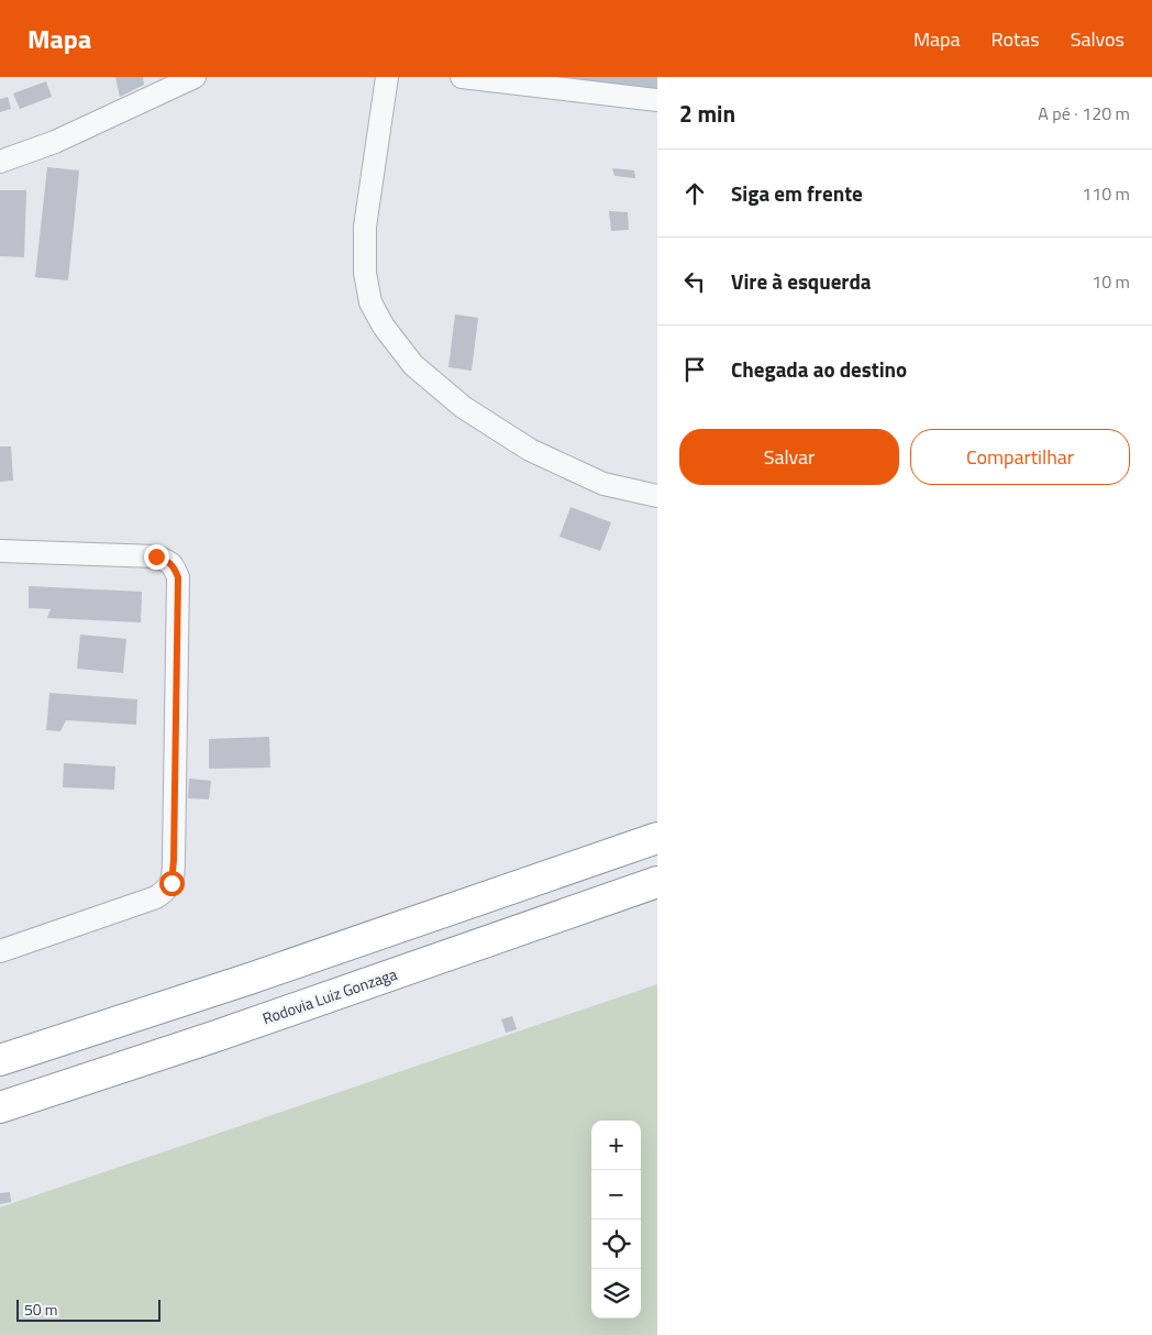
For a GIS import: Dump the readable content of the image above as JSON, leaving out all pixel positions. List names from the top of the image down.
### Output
{
  "streets": {
    "highway": ["Rodovia Luiz Gonzaga"]
  },
  "scale_bar": "50 m",
  "page": {
    "header": "Mapa",
    "nav": ["Mapa", "Rotas", "Salvos"],
    "heading": ["2 min", "A pé · 120 m"],
    "list": [
      ["Siga em frente", "110 m"],
      ["Vire à esquerda", "10 m"],
      "Chegada ao destino"
    ],
    "buttons": ["Salvar", "Compartilhar"],
    "map_buttons": ["+", "−"],
    "scale": "50 m"
  }
}
